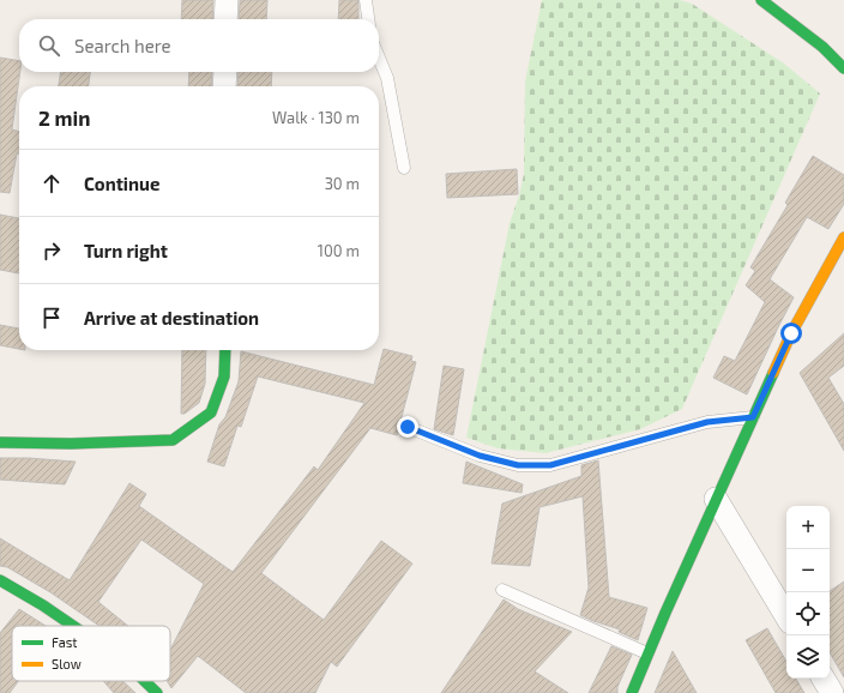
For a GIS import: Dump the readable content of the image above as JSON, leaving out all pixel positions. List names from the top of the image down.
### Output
{
  "legend": ["Fast", "Slow"],
  "page": {
    "search": "Search here",
    "heading": ["2 min", "Walk · 130 m"],
    "list": [
      ["Continue", "30 m"],
      ["Turn right", "100 m"],
      "Arrive at destination"
    ],
    "map_buttons": ["+", "−"]
  }
}
